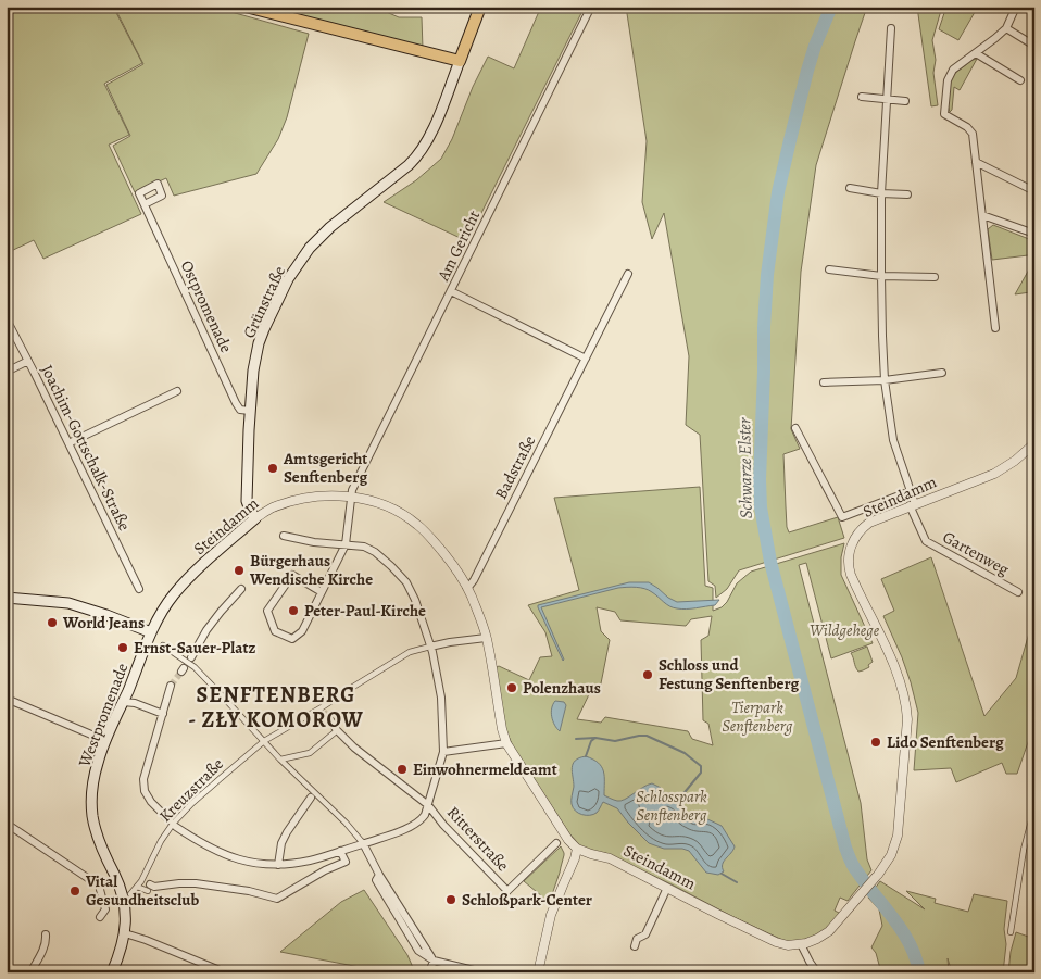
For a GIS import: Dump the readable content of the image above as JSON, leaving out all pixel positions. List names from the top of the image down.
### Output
{
  "streets": {
    "main road": ["Grünstraße", "Steindamm", "Westpromenade"],
    "street": [
      "Am Gericht",
      "Ostpromenade",
      "Joachim-Gottschalk-Straße",
      "Badstraße",
      "Gartenweg",
      "Kreuzstraße",
      "Ritterstraße"
    ]
  },
  "crossings": [
    ["Am Gericht", "Steindamm"],
    ["Am Gericht", "Ritterstraße"],
    ["Grünstraße", "Ostpromenade"],
    ["Grünstraße", "Steindamm"],
    ["Badstraße", "Steindamm"],
    ["Steindamm", "Gartenweg"],
    ["Steindamm", "Westpromenade"],
    ["Kreuzstraße", "Ritterstraße"]
  ],
  "districts": ["SENFTENBERG - ZŁY KOMOROW"],
  "water": ["Schwarze Elster"],
  "parks": ["Wildgehege", "Tierpark Senftenberg", "Schlosspark Senftenberg"],
  "places": [
    "Amtsgericht Senftenberg",
    "Bürgerhaus Wendische Kirche",
    "Peter-Paul-Kirche",
    "World Jeans",
    "Ernst-Sauer-Platz",
    "Schloss und Festung Senftenberg",
    "Polenzhaus",
    "Lido Senftenberg",
    "Einwohnermeldeamt",
    "Vital Gesundheitsclub",
    "Schloßpark-Center"
  ]
}
